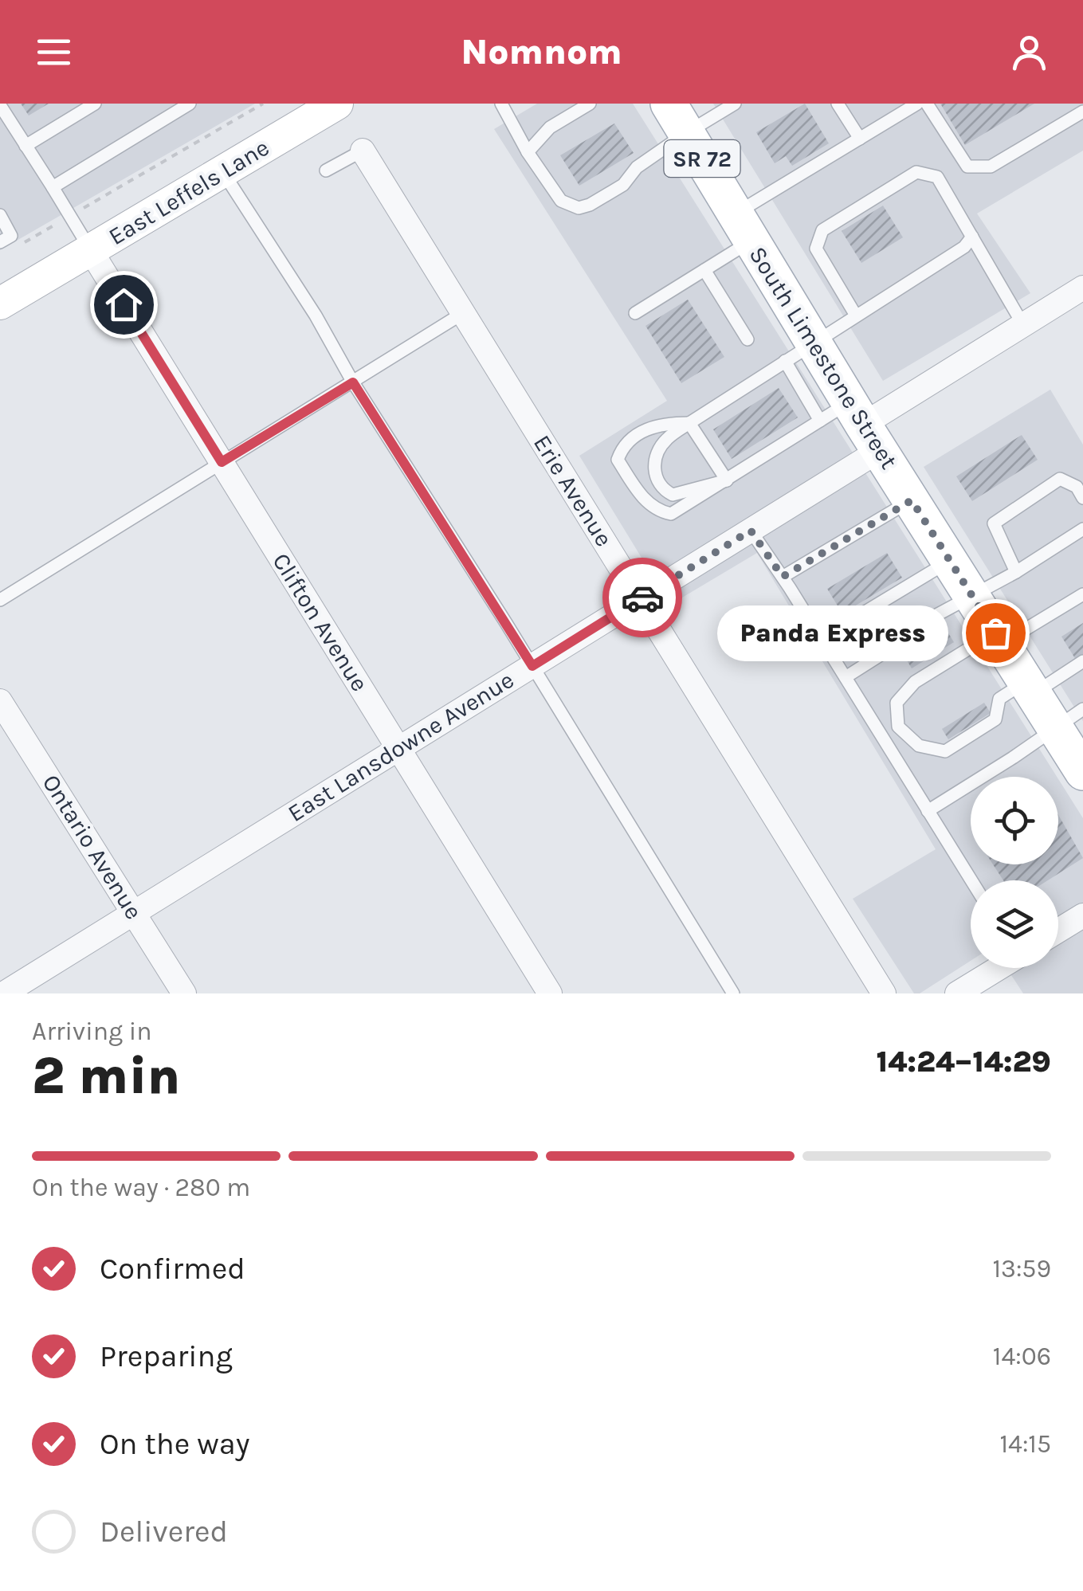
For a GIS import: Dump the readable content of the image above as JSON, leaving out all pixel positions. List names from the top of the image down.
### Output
{
  "streets": {
    "main road": ["SR 72", "East Leffels Lane", "South Limestone Street"],
    "street": [
      "Erie Avenue",
      "Clifton Avenue",
      "East Lansdowne Avenue",
      "Ontario Avenue"
    ]
  },
  "crossings": [
    ["East Leffels Lane", "Clifton Avenue"],
    ["South Limestone Street", "East Lansdowne Avenue"],
    ["Erie Avenue", "East Lansdowne Avenue"],
    ["Clifton Avenue", "East Lansdowne Avenue"],
    ["East Lansdowne Avenue", "Ontario Avenue"]
  ],
  "places": ["Panda Express"],
  "page": {
    "header": "Nomnom",
    "bubble": "Panda Express",
    "heading": ["2 min", "Arriving in", "14:24–14:29"],
    "bar": "On the way · 280 m",
    "list": [
      ["Confirmed", "13:59"],
      ["Preparing", "14:06"],
      ["On the way", "14:15"],
      "Delivered"
    ]
  }
}
